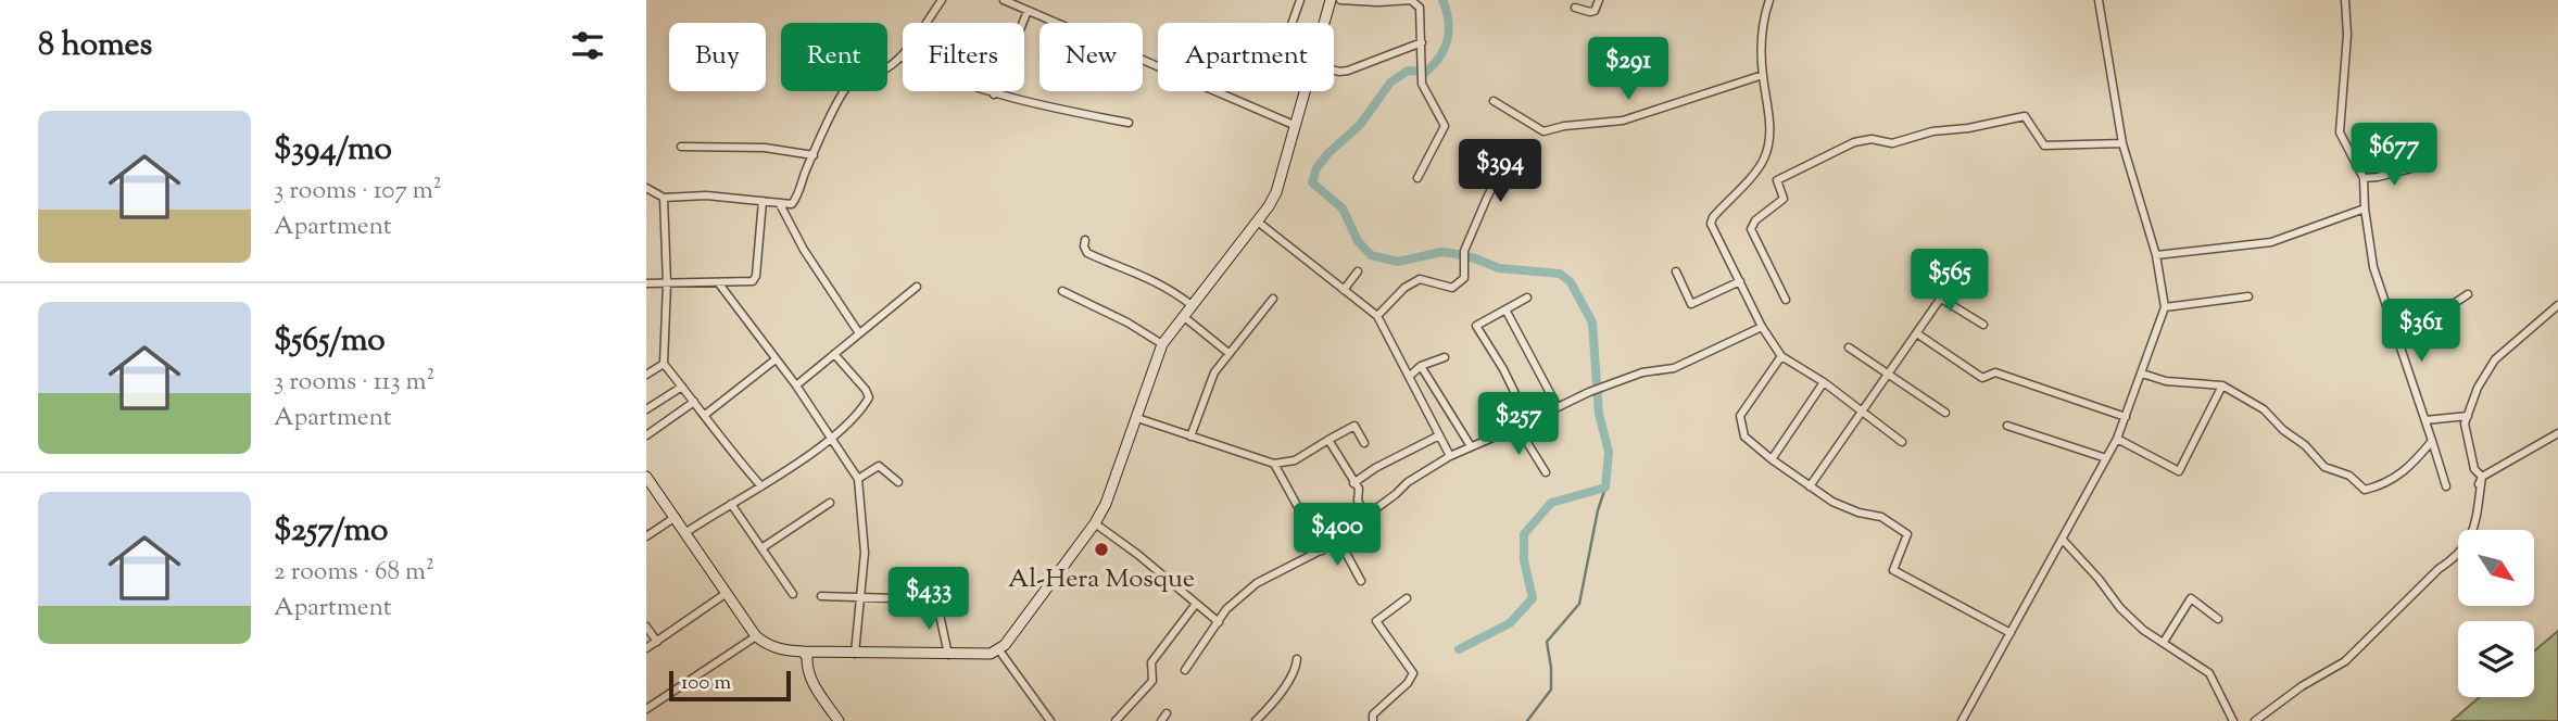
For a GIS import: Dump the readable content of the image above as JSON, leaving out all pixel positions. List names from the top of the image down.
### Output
{
  "places": ["Al-Hera Mosque"],
  "scale_bar": "100 m",
  "north": "bottom right",
  "page": {
    "heading": "8 homes",
    "chip": [
      "Buy",
      "Rent",
      "Filters",
      "New",
      "Apartment"
    ],
    "price": [
      "$291",
      "$677",
      "$394",
      "$565",
      "$361",
      "$257",
      "$400",
      "$433"
    ],
    "list": [
      {
        "name": "$394/mo",
        "note": "3 rooms · 107 m² · Apartment"
      },
      {
        "name": "$565/mo",
        "note": "3 rooms · 113 m² · Apartment"
      },
      {
        "name": "$257/mo",
        "note": "2 rooms · 68 m² · Apartment"
      }
    ],
    "scale": "100 m"
  }
}
